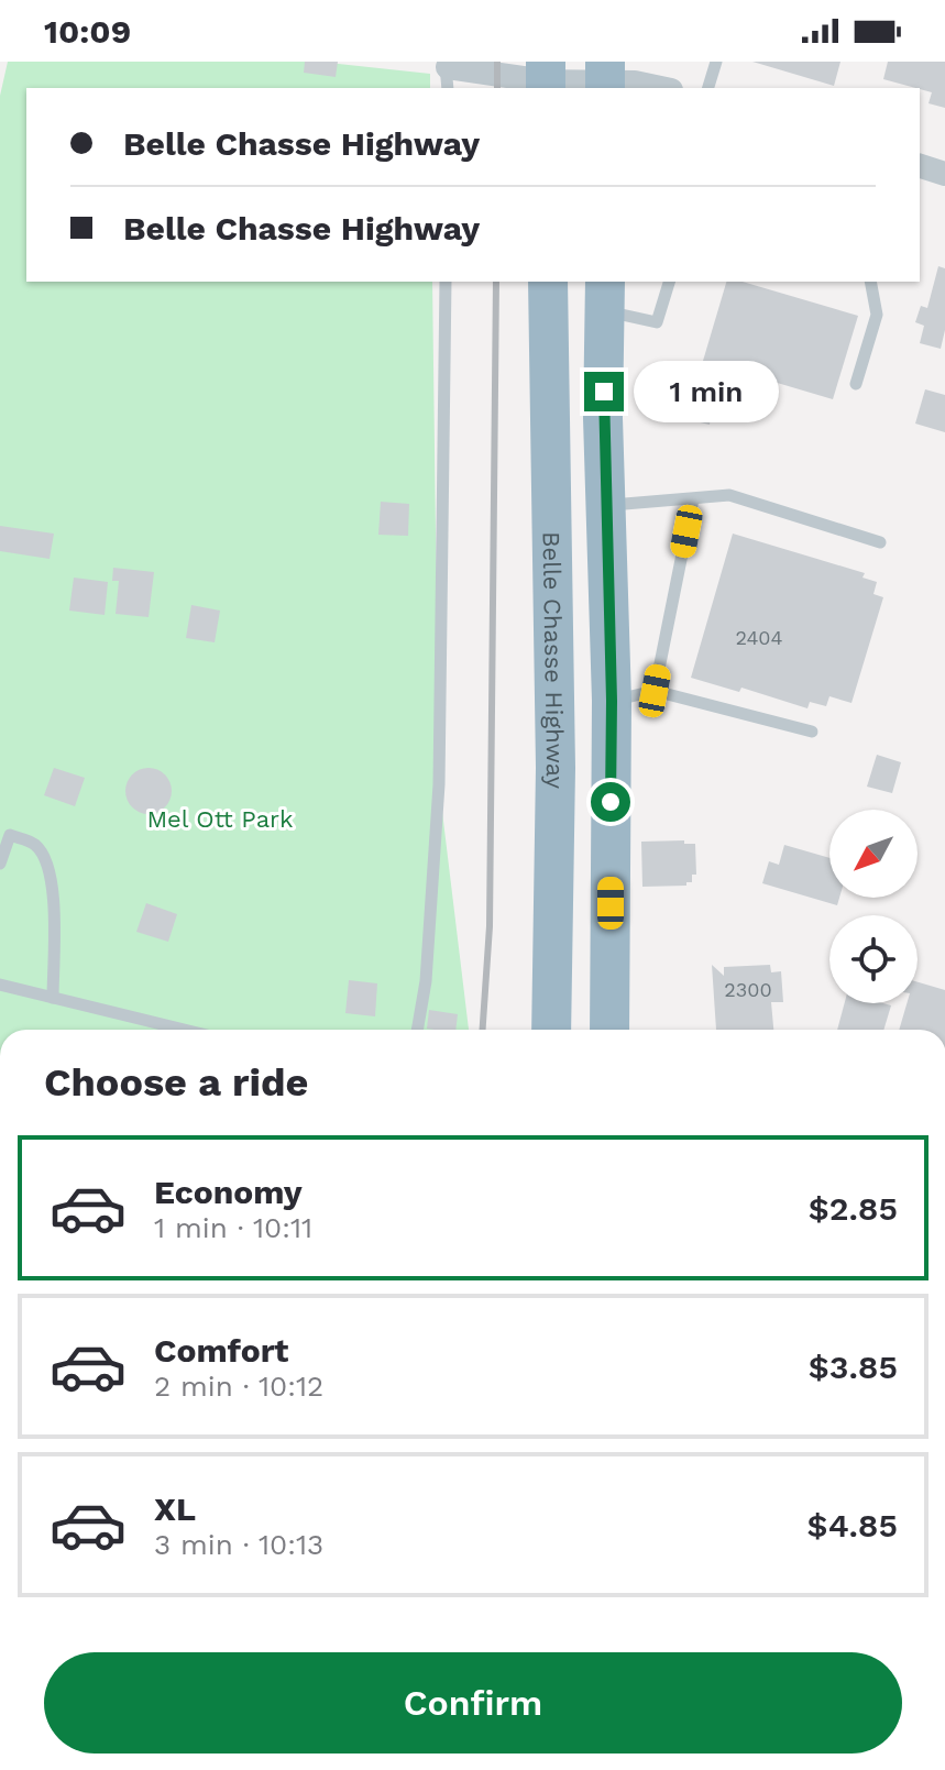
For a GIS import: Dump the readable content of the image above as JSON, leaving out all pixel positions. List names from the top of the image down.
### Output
{
  "streets": {
    "highway": ["Belle Chasse Highway"]
  },
  "parks": ["Mel Ott Park"],
  "house_numbers": ["2404", "2300"],
  "north": "bottom left",
  "page": {
    "status": "10:09",
    "banner": ["Belle Chasse Highway", "Belle Chasse Highway"],
    "bubble": "1 min",
    "heading": "Choose a ride",
    "list": [
      {
        "name": "Economy",
        "note": "1 min · 10:11",
        "value": "$2.85"
      },
      {
        "name": "Comfort",
        "note": "2 min · 10:12",
        "value": "$3.85"
      },
      {
        "name": "XL",
        "note": "3 min · 10:13",
        "value": "$4.85"
      }
    ],
    "buttons": "Confirm"
  }
}
